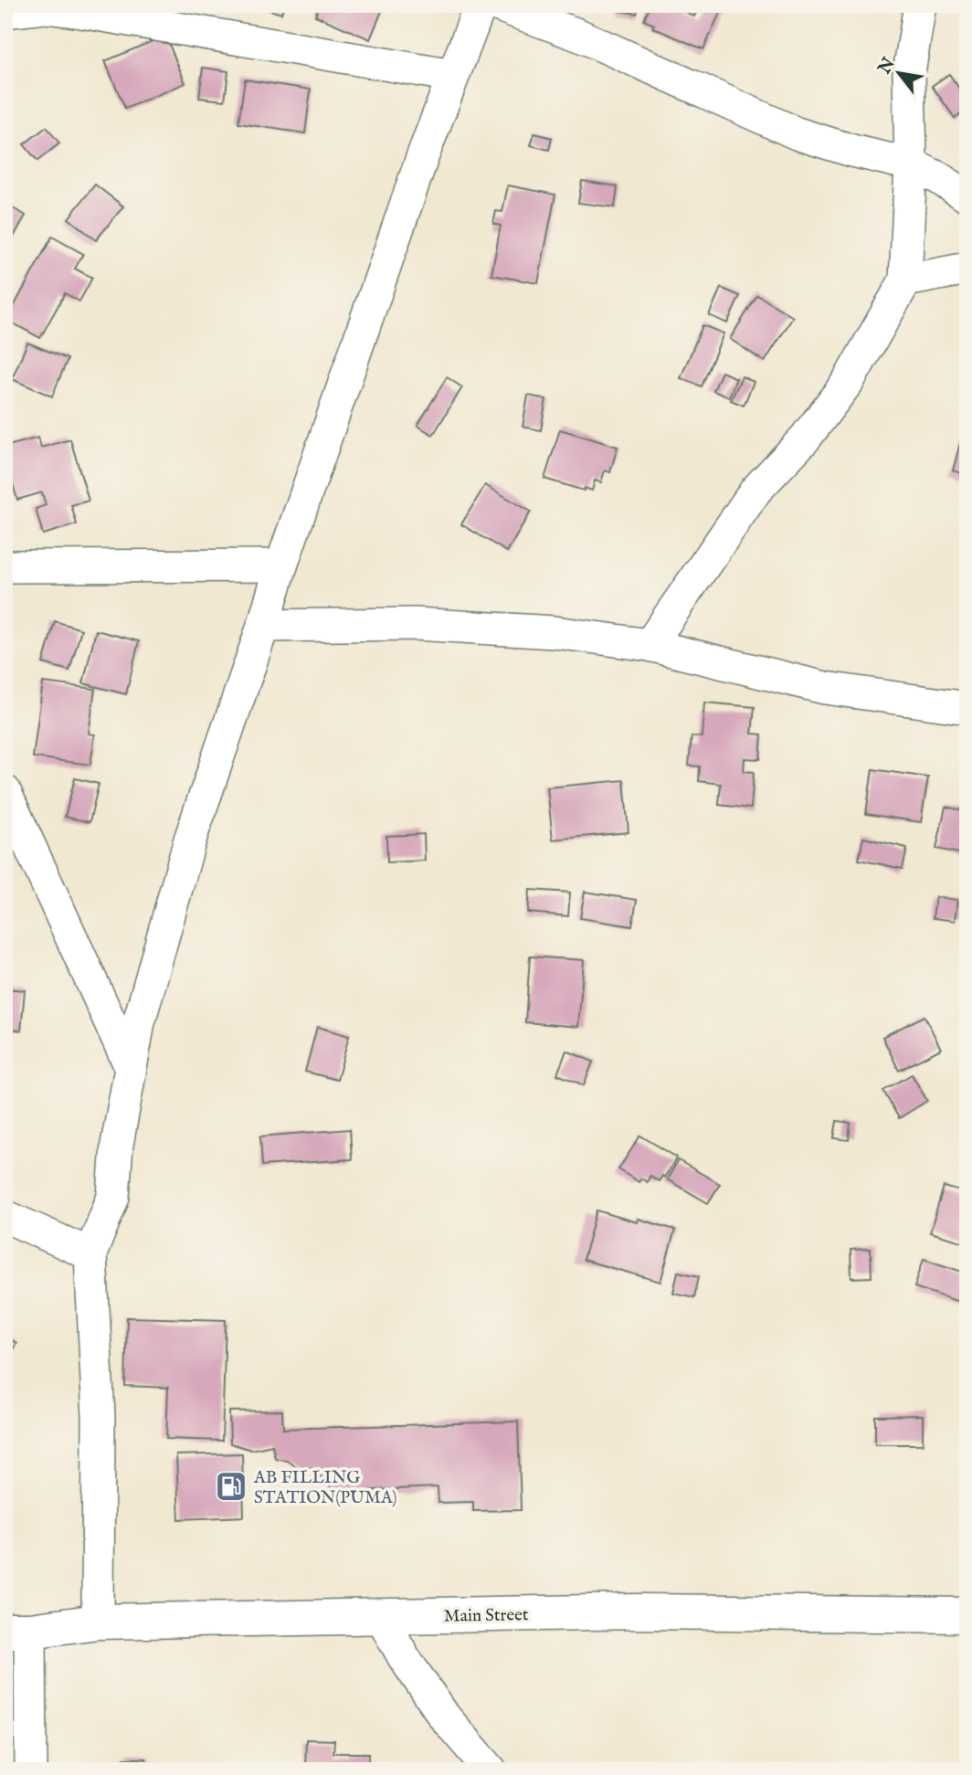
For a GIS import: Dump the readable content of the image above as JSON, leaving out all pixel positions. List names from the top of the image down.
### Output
{
  "streets": {
    "highway": ["Main Street"]
  },
  "places": {
    "fuel station": ["AB FILLING STATION(PUMA)"]
  },
  "north": "top left"
}
